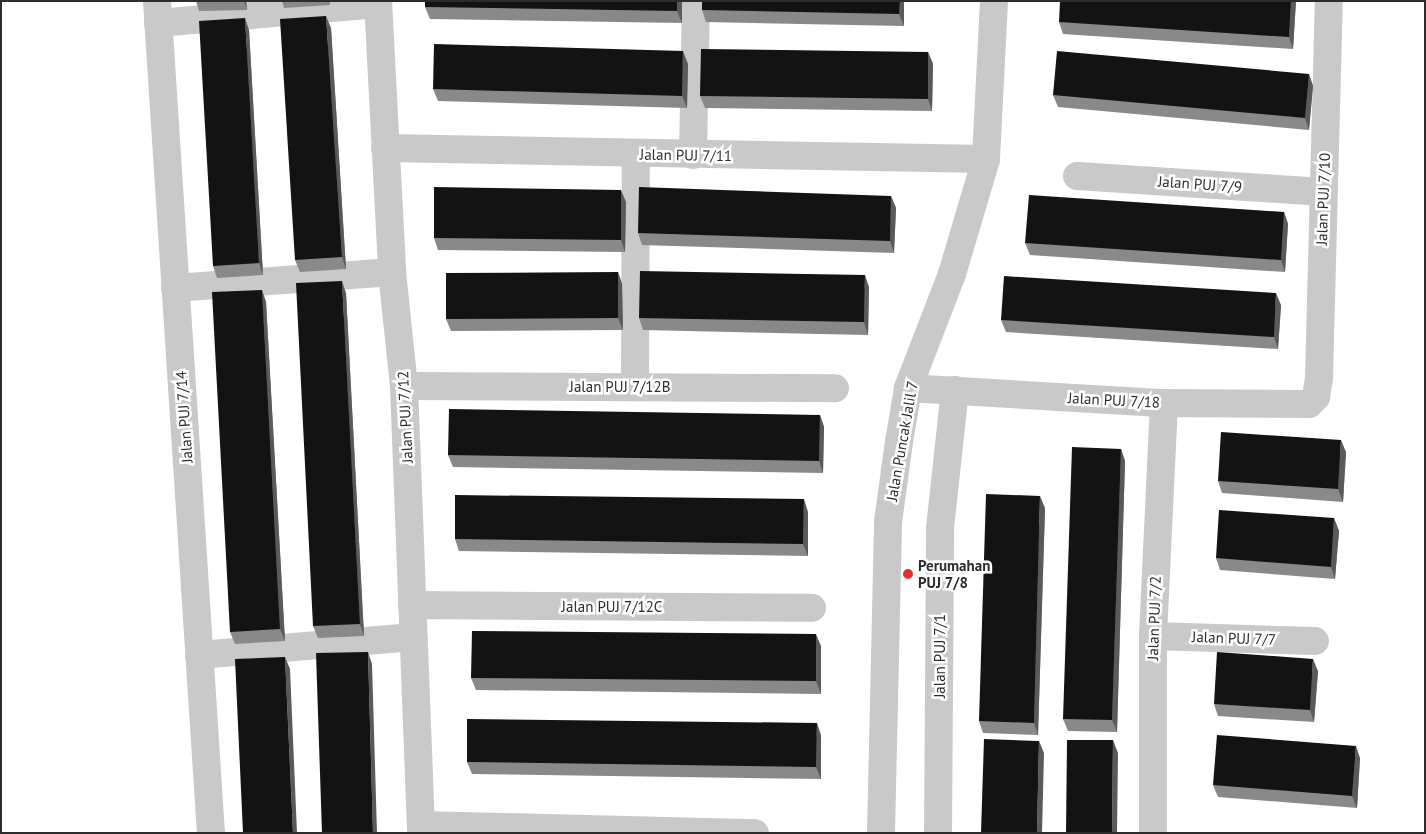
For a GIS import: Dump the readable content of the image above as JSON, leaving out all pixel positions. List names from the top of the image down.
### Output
{
  "streets": {
    "street": [
      "Jalan PUJ 7/11",
      "Jalan PUJ 7/9",
      "Jalan PUJ 7/10",
      "Jalan PUJ 7/12B",
      "Jalan PUJ 7/18",
      "Jalan PUJ 7/14",
      "Jalan PUJ 7/12",
      "Jalan Puncak Jalil 7",
      "Jalan PUJ 7/12C",
      "Jalan PUJ 7/2",
      "Jalan PUJ 7/7",
      "Jalan PUJ 7/1"
    ]
  },
  "crossings": [
    ["Jalan PUJ 7/11", "Jalan PUJ 7/12"],
    ["Jalan PUJ 7/11", "Jalan Puncak Jalil 7"],
    ["Jalan PUJ 7/9", "Jalan PUJ 7/10"],
    ["Jalan PUJ 7/10", "Jalan PUJ 7/18"],
    ["Jalan PUJ 7/12B", "Jalan PUJ 7/12"],
    ["Jalan PUJ 7/18", "Jalan Puncak Jalil 7"],
    ["Jalan PUJ 7/18", "Jalan PUJ 7/2"],
    ["Jalan PUJ 7/18", "Jalan PUJ 7/1"],
    ["Jalan PUJ 7/12", "Jalan PUJ 7/12C"],
    ["Jalan PUJ 7/2", "Jalan PUJ 7/7"]
  ],
  "places": ["Perumahan PUJ 7/8"]
}
